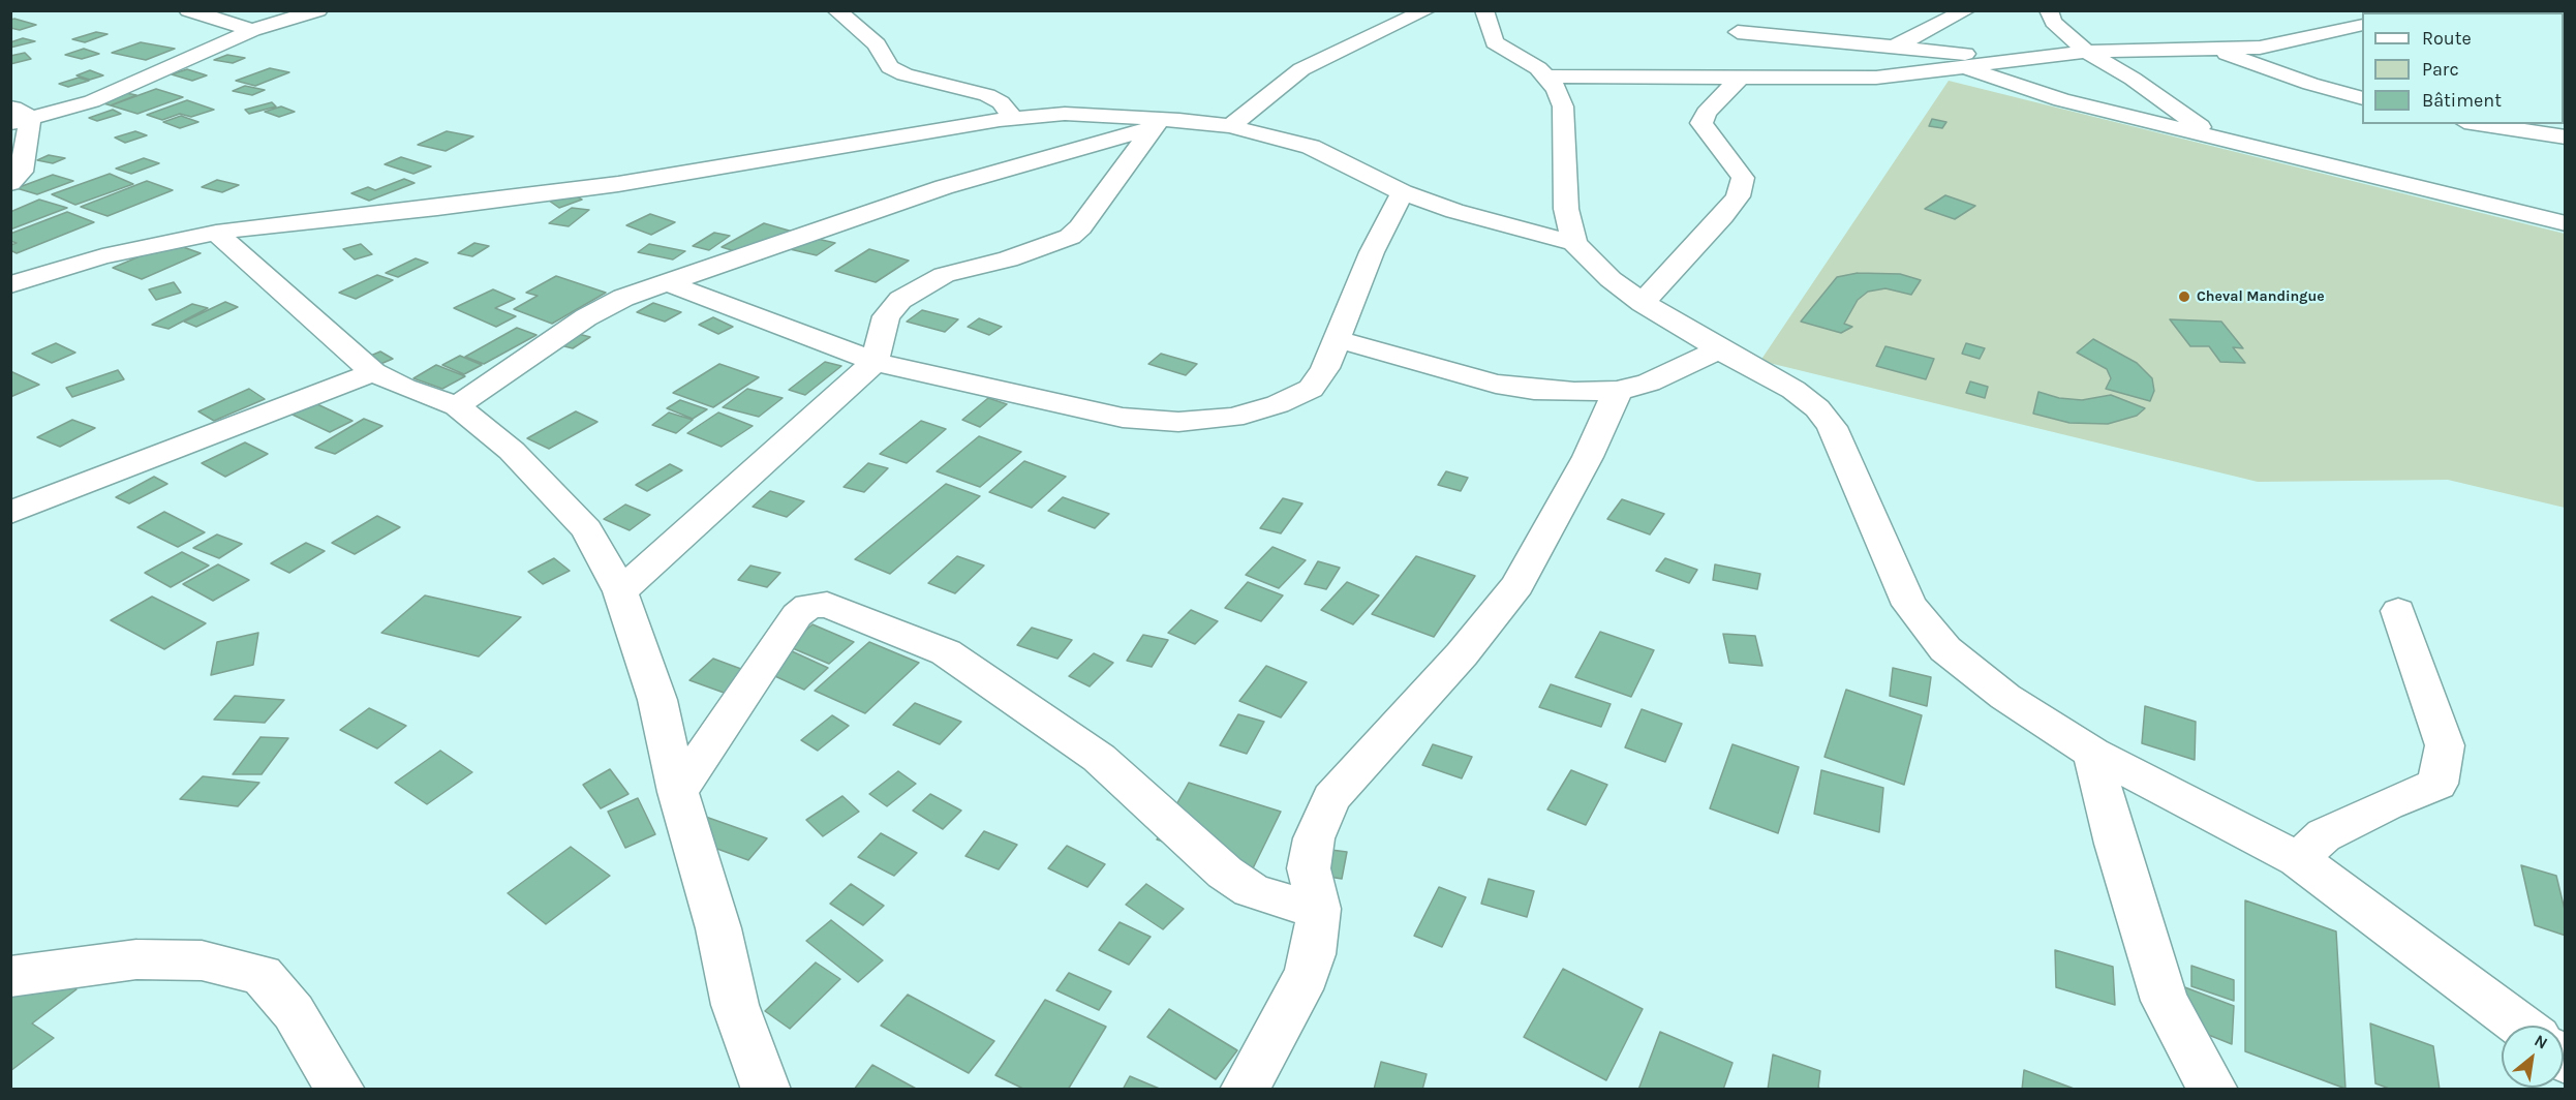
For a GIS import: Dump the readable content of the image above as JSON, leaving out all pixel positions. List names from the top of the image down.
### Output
{
  "places": ["Cheval Mandingue"],
  "legend": ["Route", "Parc", "Bâtiment"],
  "north": "top right"
}
